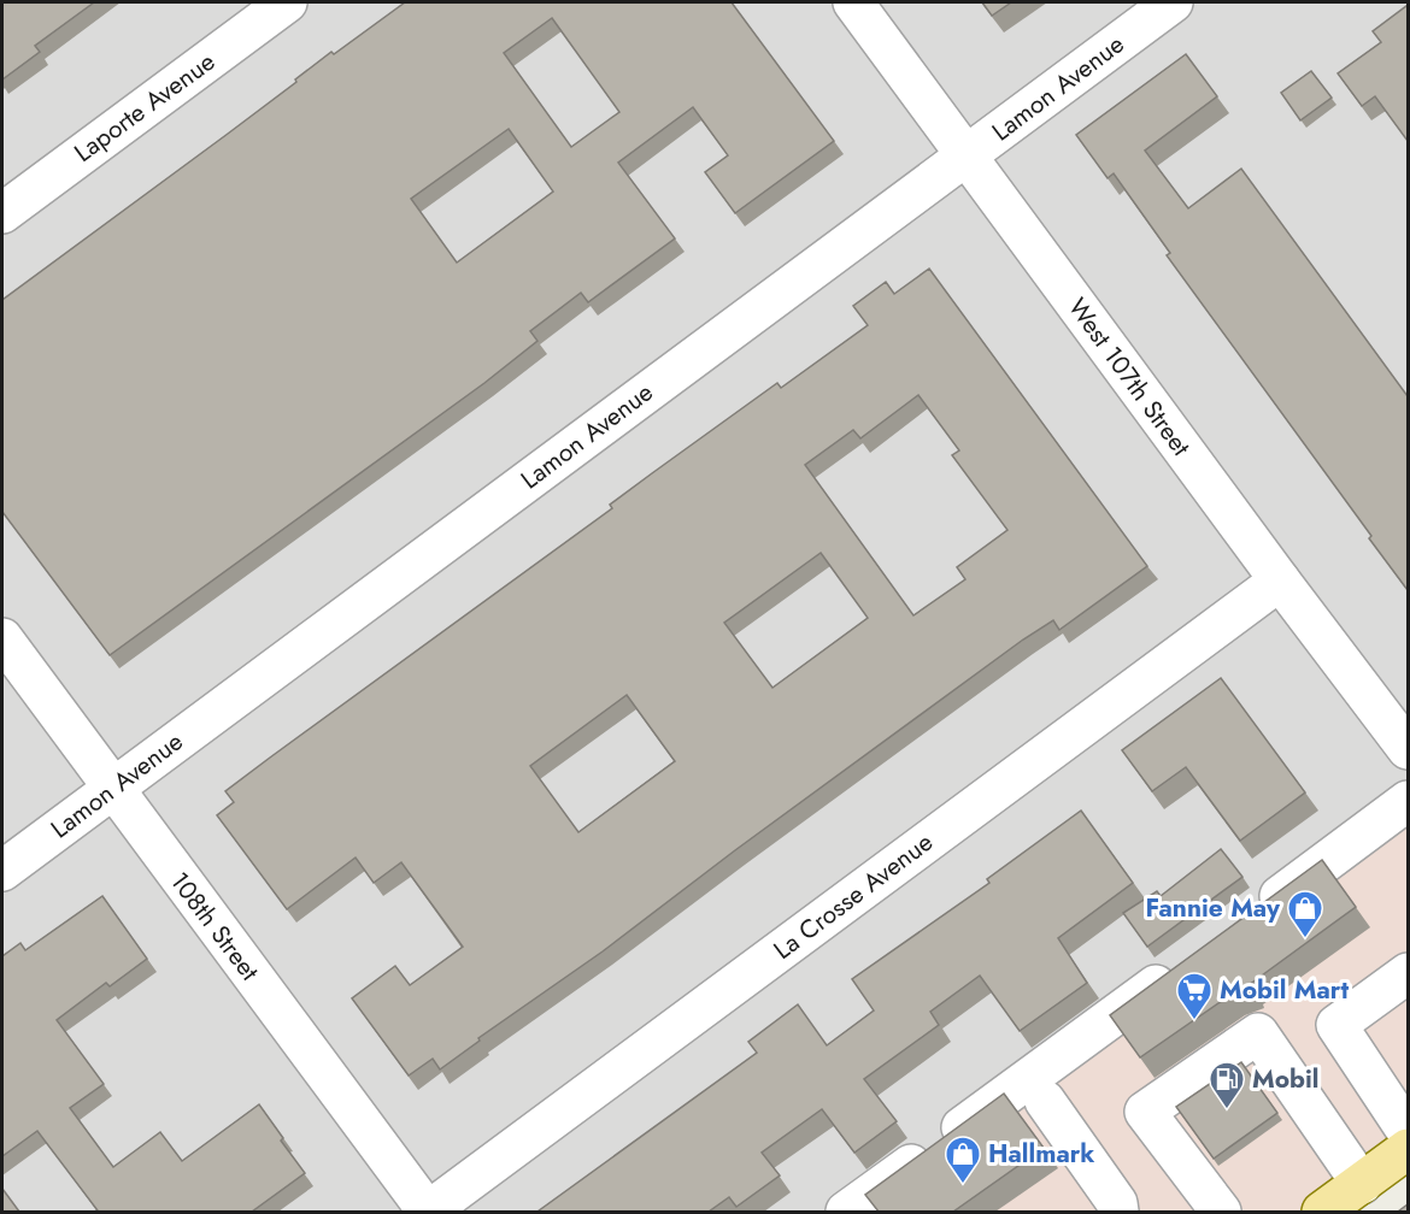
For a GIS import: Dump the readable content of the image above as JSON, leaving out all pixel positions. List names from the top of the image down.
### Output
{
  "streets": {
    "street": [
      "Lamon Avenue",
      "Laporte Avenue",
      "West 107th Street",
      "La Crosse Avenue",
      "108th Street"
    ]
  },
  "crossings": [
    ["Lamon Avenue", "West 107th Street"],
    ["Lamon Avenue", "108th Street"],
    ["West 107th Street", "La Crosse Avenue"],
    ["La Crosse Avenue", "108th Street"]
  ],
  "places": {
    "shop": ["Fannie May", "Hallmark"],
    "supermarket": ["Mobil Mart"],
    "fuel station": ["Mobil"]
  }
}
